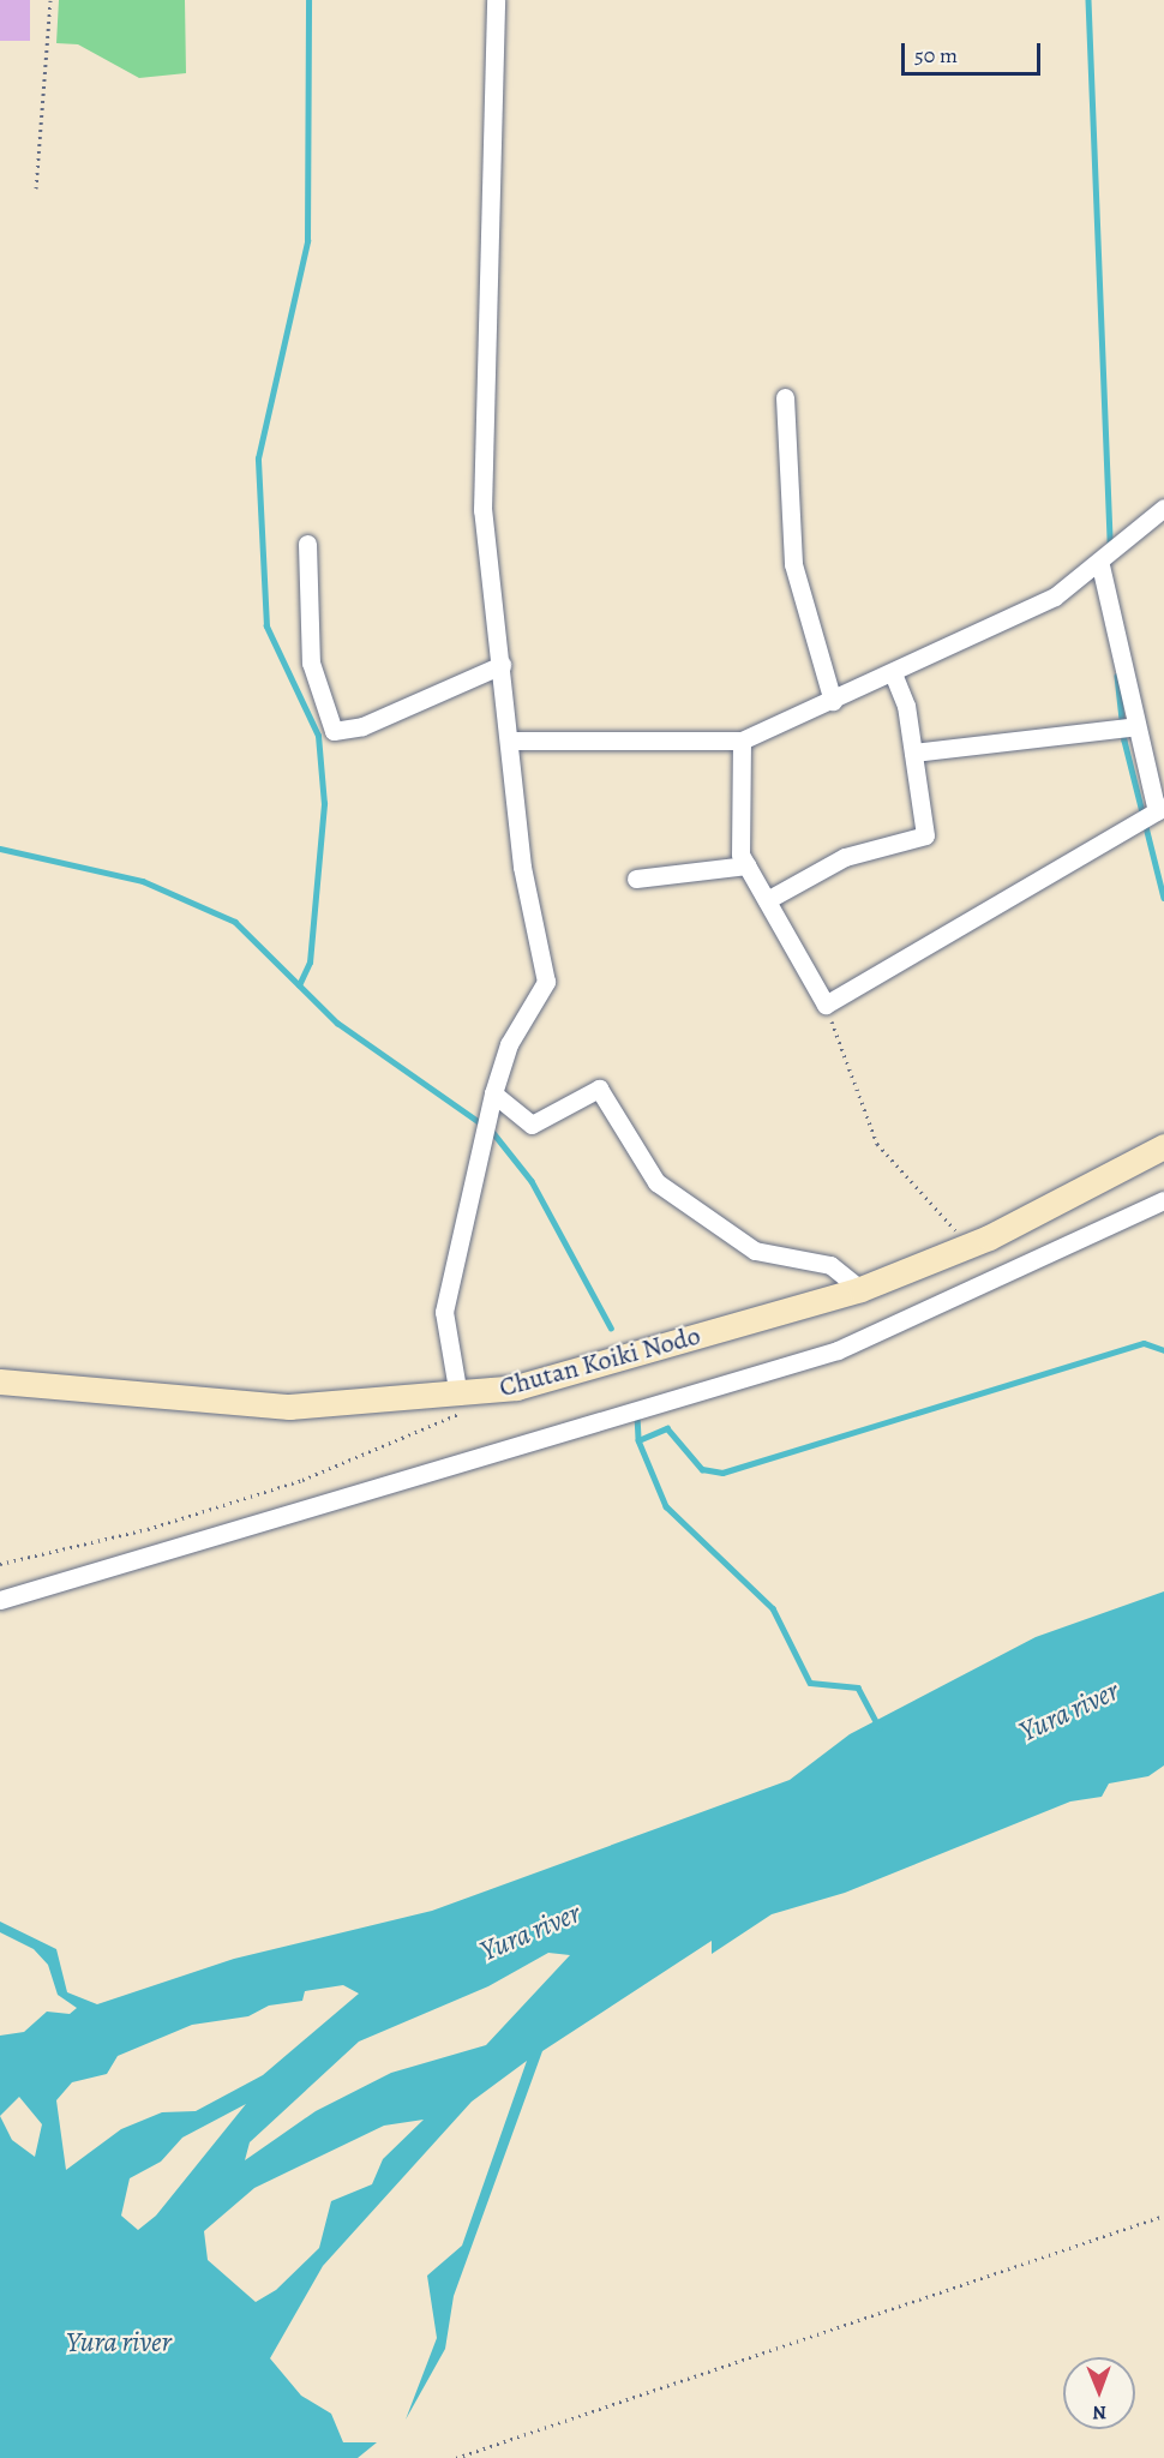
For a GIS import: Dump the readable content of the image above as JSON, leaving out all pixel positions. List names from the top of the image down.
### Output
{
  "streets": {
    "street": ["Chutan Koiki Nodo"]
  },
  "water": ["Yura river"],
  "scale_bar": "50 m",
  "north": "bottom"
}
